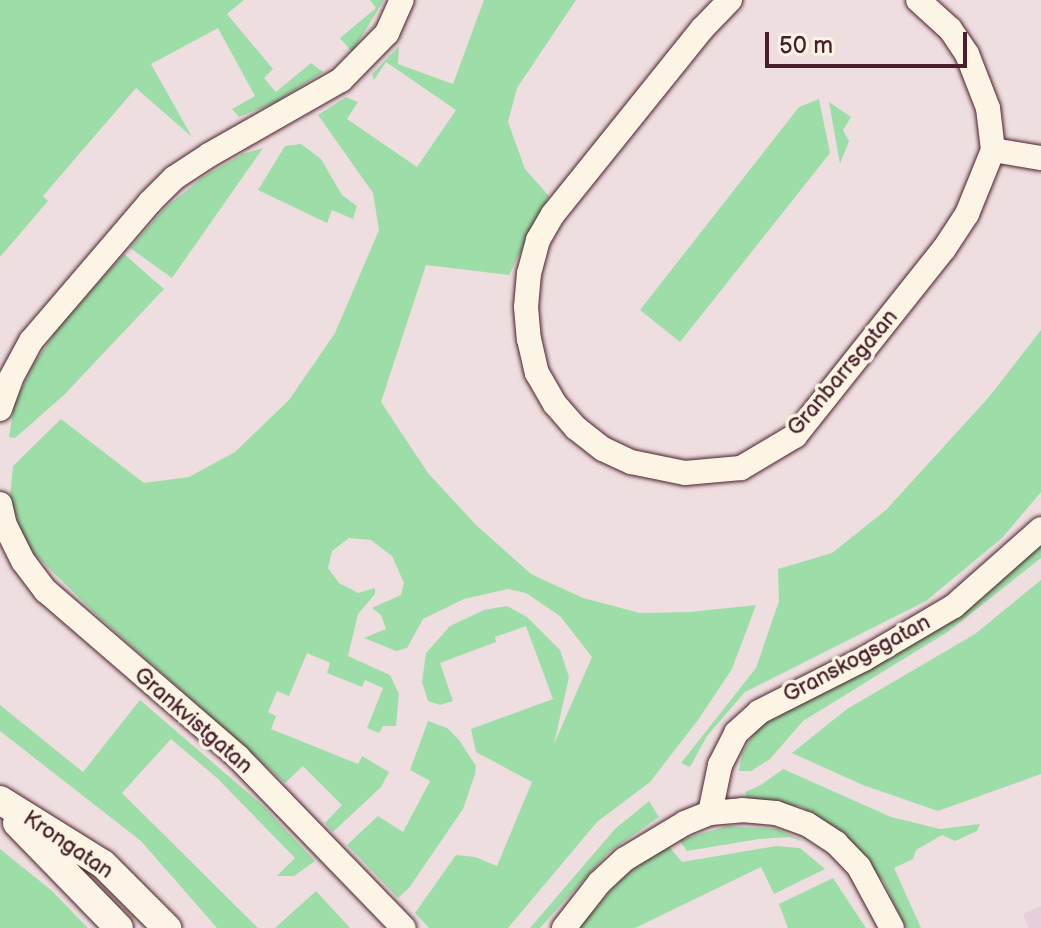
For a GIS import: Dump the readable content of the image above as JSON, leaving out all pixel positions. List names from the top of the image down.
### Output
{
  "streets": {
    "street": [
      "Granbarrsgatan",
      "Granskogsgatan",
      "Grankvistgatan",
      "Krongatan"
    ]
  },
  "scale_bar": "50 m"
}
